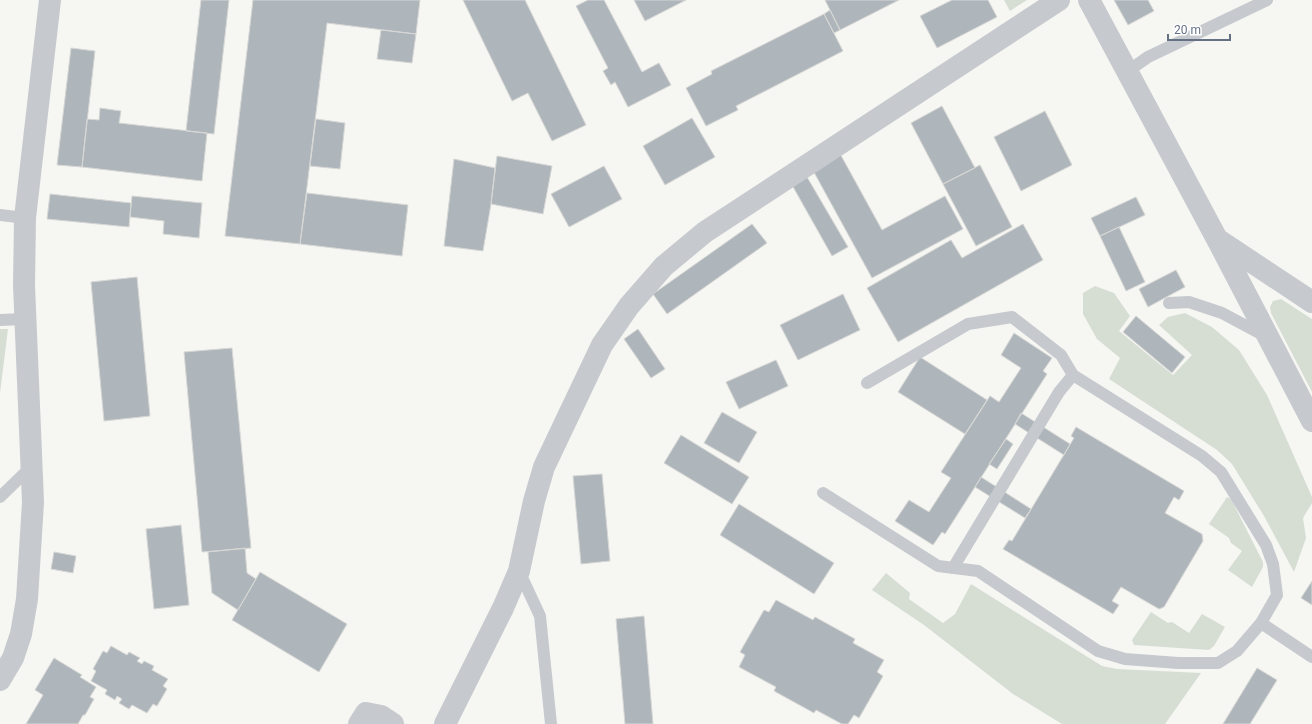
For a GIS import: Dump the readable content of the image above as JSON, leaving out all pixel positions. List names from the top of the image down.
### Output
{
  "scale_bar": "20 m"
}
